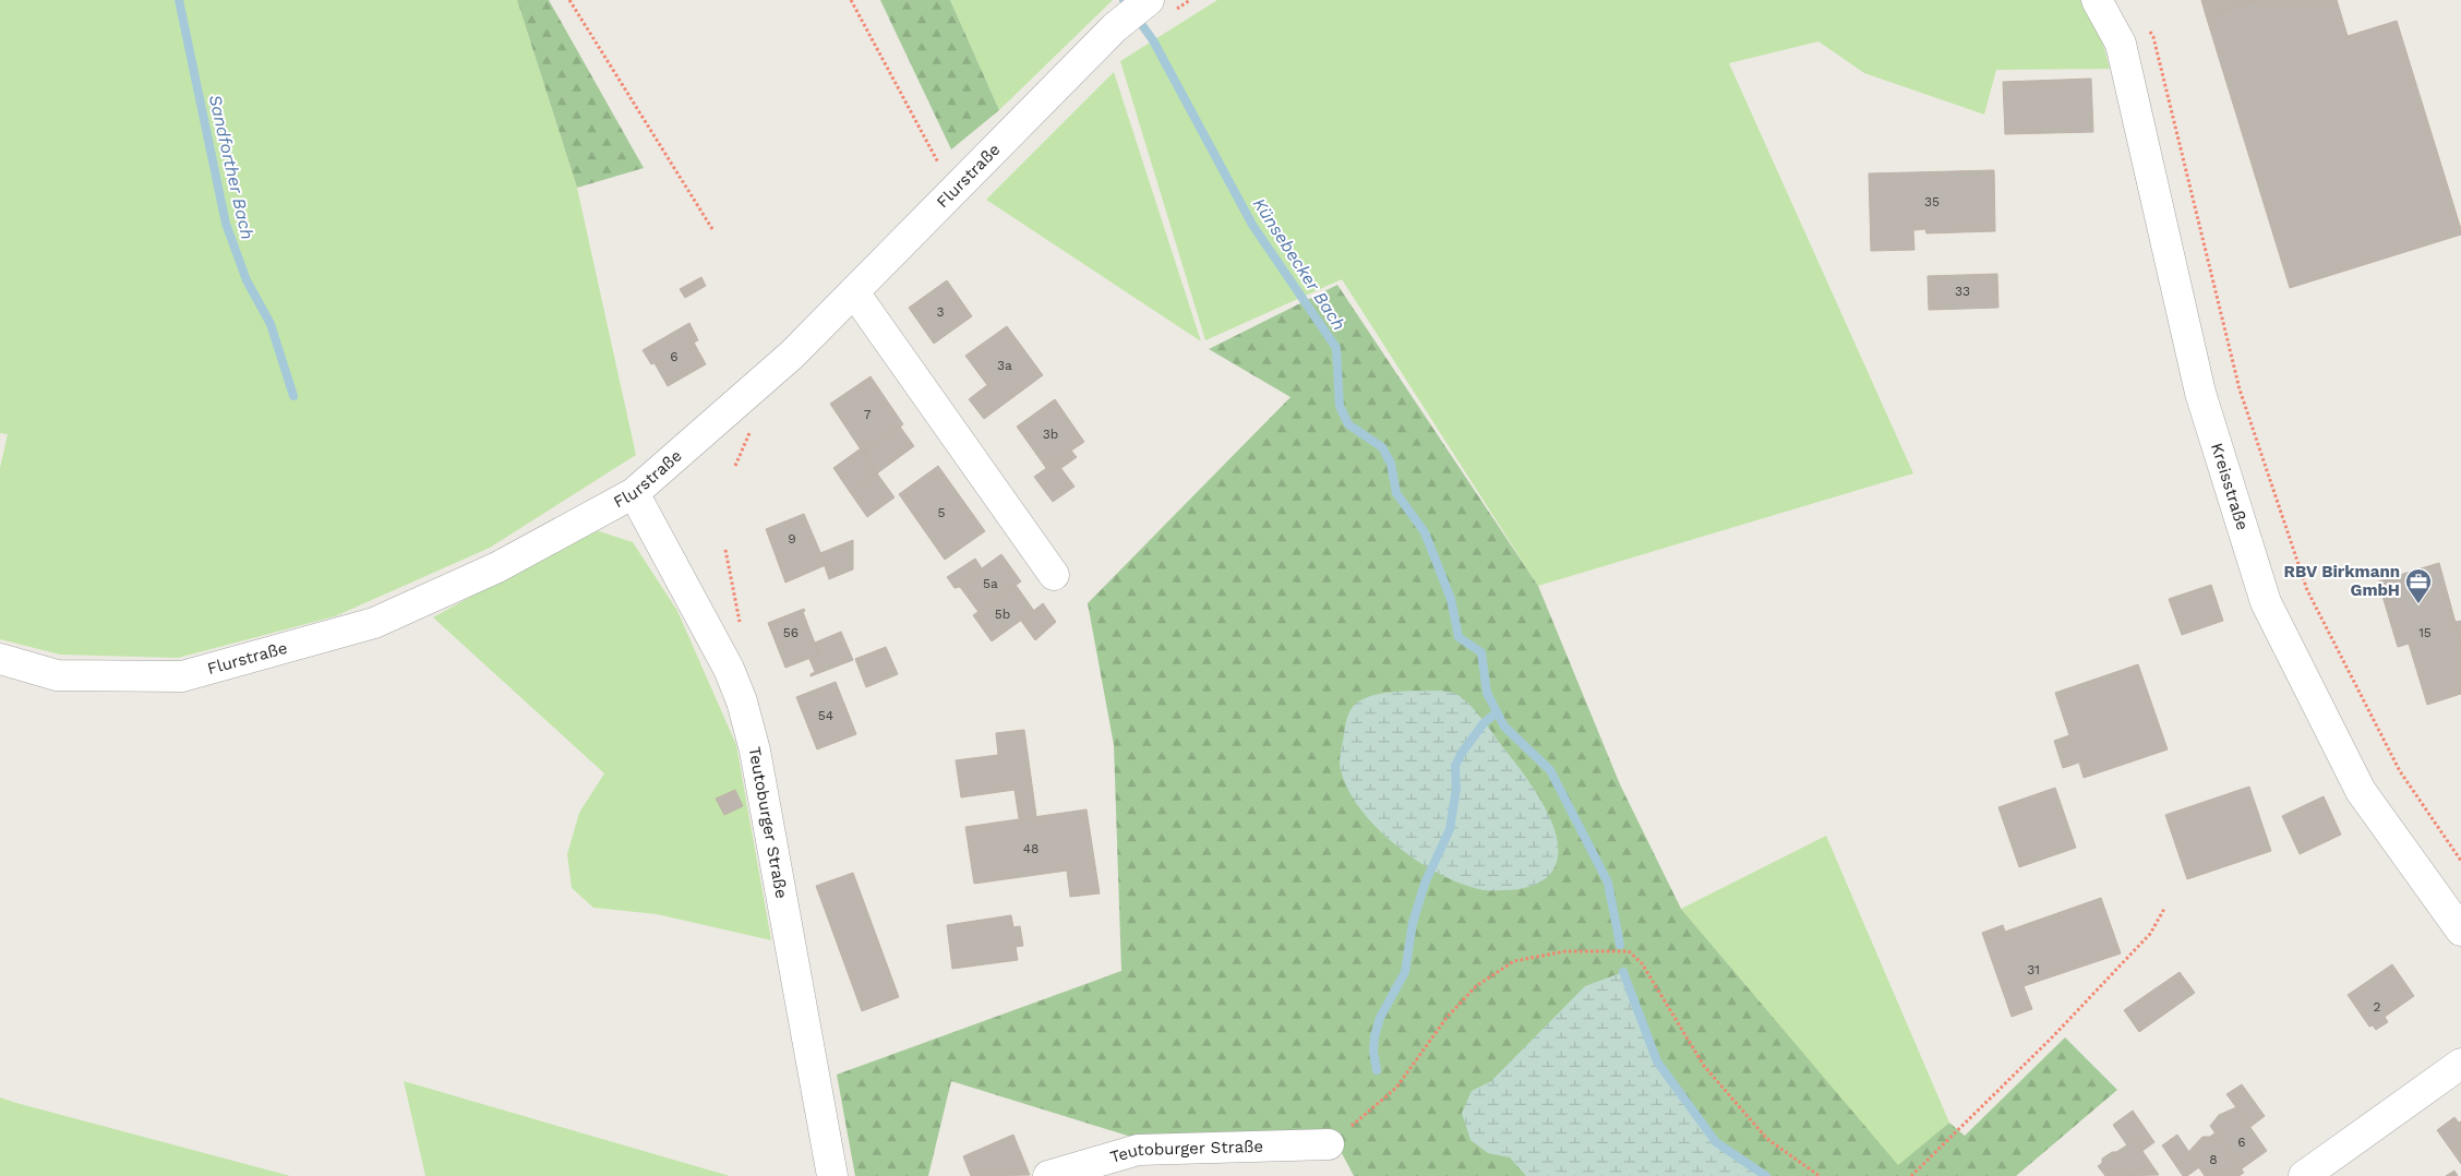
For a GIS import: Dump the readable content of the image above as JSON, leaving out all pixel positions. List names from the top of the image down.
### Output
{
  "streets": {
    "street": ["Flurstraße", "Kreisstraße", "Teutoburger Straße"]
  },
  "crossings": [
    ["Flurstraße", "Teutoburger Straße"]
  ],
  "water": ["Sandforther Bach", "Künsebecker Bach"],
  "places": {
    "office": ["RBV Birkmann GmbH"]
  },
  "house_numbers": [
    "35",
    "33",
    "3",
    "6",
    "3a",
    "7",
    "3b",
    "5",
    "9",
    "5a",
    "5b",
    "56",
    "15",
    "54",
    "48",
    "31",
    "2",
    "6",
    "8"
  ]
}
